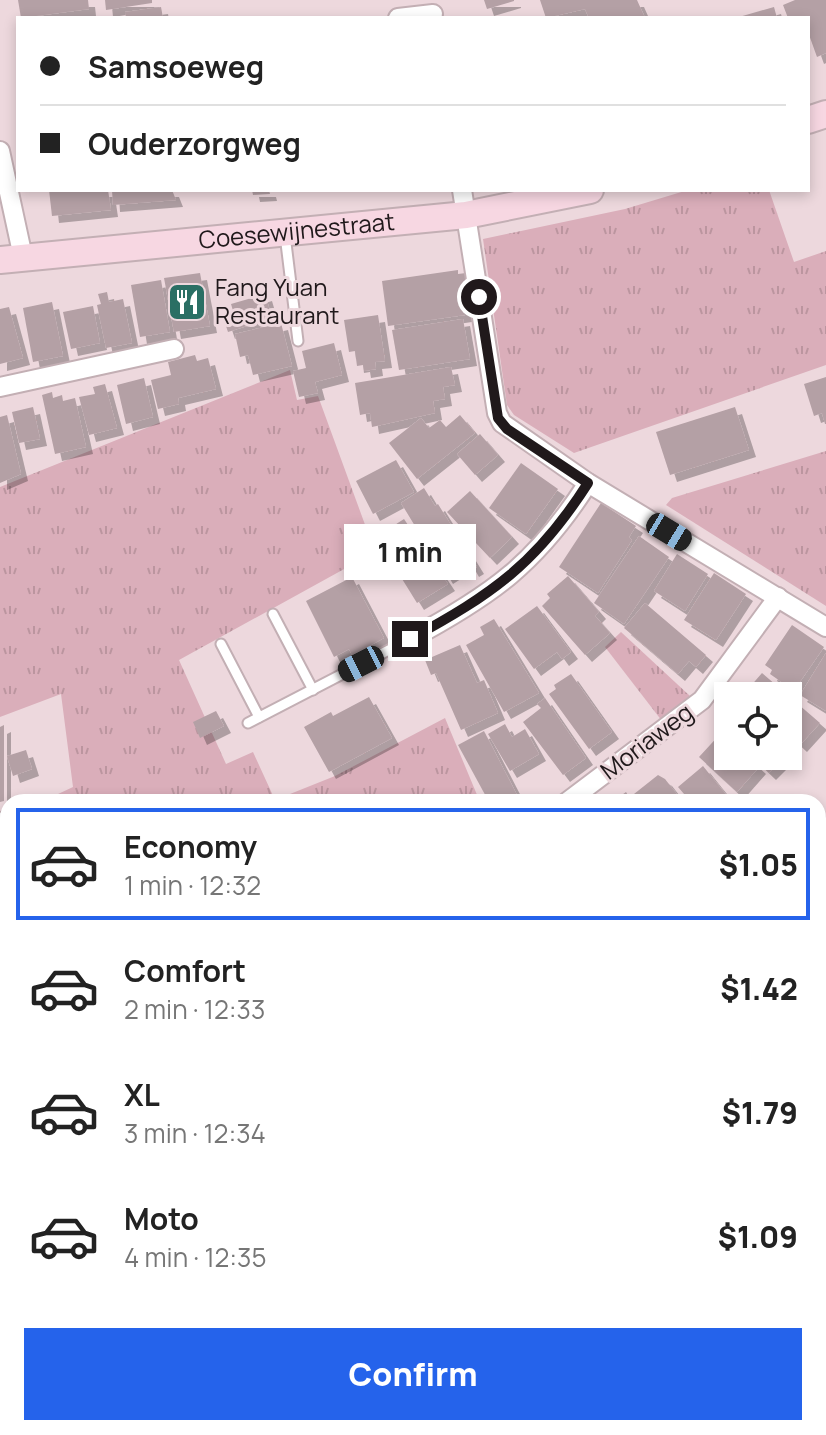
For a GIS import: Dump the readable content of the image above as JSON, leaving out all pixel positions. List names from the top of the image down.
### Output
{
  "streets": {
    "street": ["Coesewijnestraat", "Moriaweg"]
  },
  "places": {
    "restaurant": ["Fang Yuan Restaurant"]
  },
  "page": {
    "banner": ["Samsoeweg", "Ouderzorgweg"],
    "bubble": "1 min",
    "list": [
      {
        "name": "Economy",
        "note": "1 min · 12:32",
        "value": "$1.05"
      },
      {
        "name": "Comfort",
        "note": "2 min · 12:33",
        "value": "$1.42"
      },
      {
        "name": "XL",
        "note": "3 min · 12:34",
        "value": "$1.79"
      },
      {
        "name": "Moto",
        "note": "4 min · 12:35",
        "value": "$1.09"
      }
    ],
    "buttons": "Confirm"
  }
}
